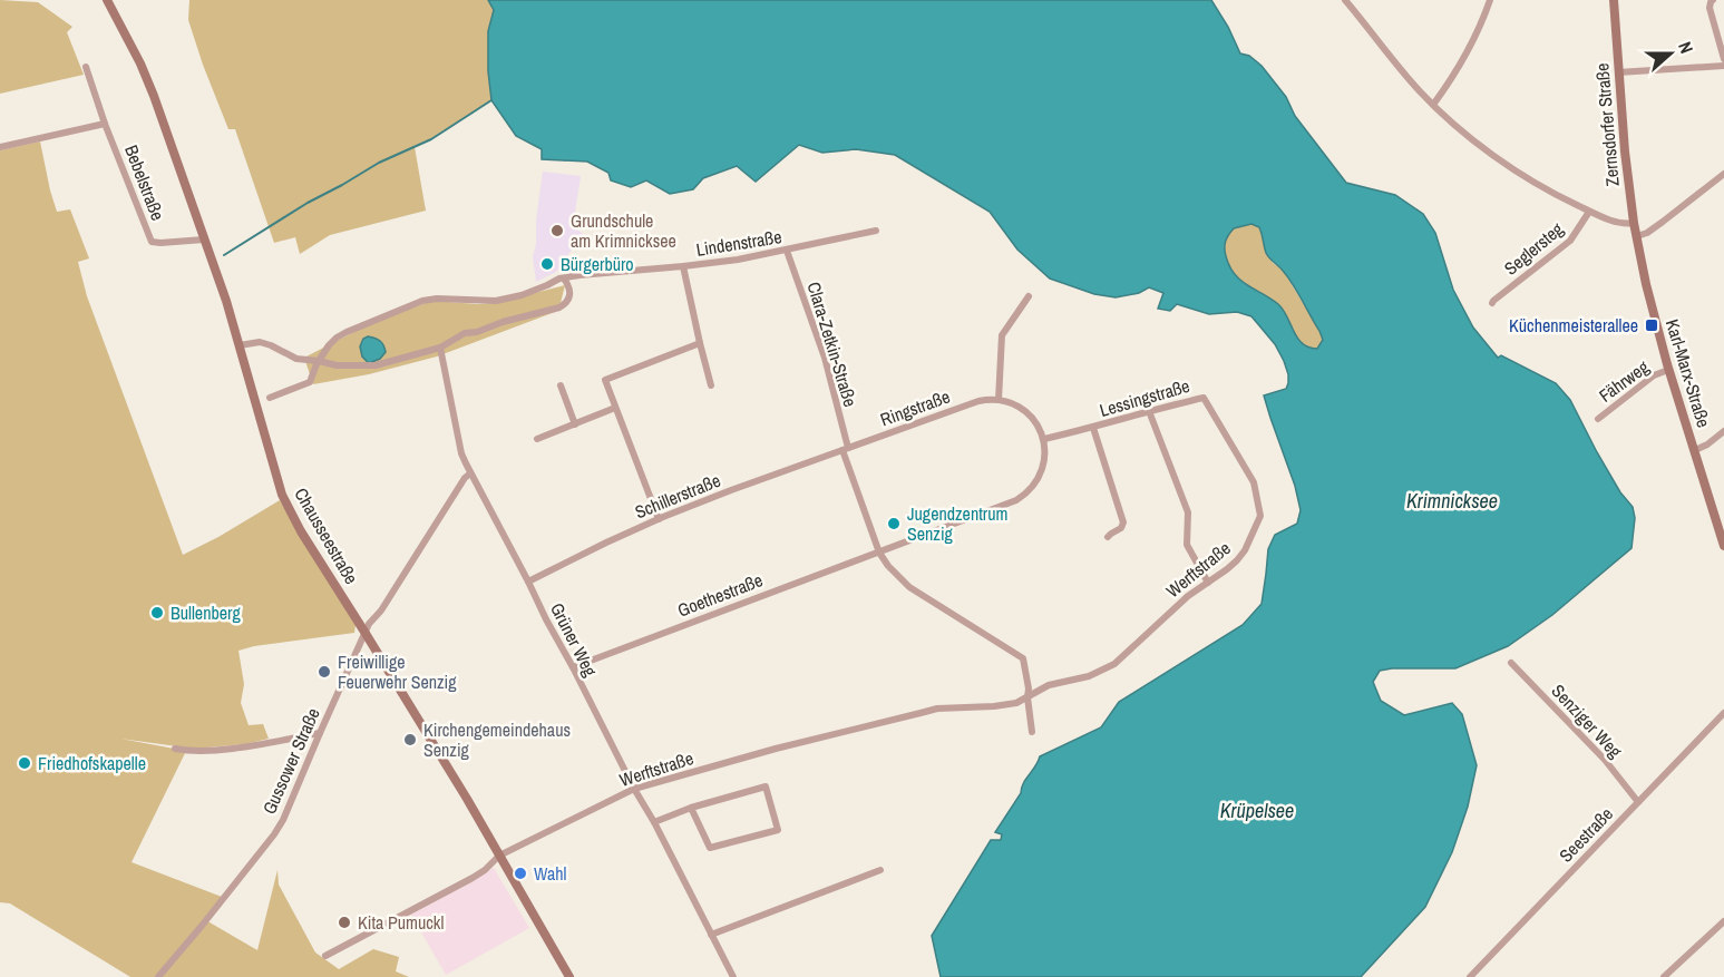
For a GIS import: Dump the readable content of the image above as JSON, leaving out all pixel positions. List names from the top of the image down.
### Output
{
  "streets": {
    "main road": ["Zernsdorfer Straße", "Karl-Marx-Straße", "Chausseestraße"],
    "street": [
      "Bebelstraße",
      "Lindenstraße",
      "Seglersteg",
      "Clara-Zetkin-Straße",
      "Fährweg",
      "Lessingstraße",
      "Ringstraße",
      "Schillerstraße",
      "Werftstraße",
      "Goethestraße",
      "Grüner Weg",
      "Senziger Weg",
      "Gussower Straße",
      "Seestraße"
    ]
  },
  "crossings": [
    ["Zernsdorfer Straße", "Karl-Marx-Straße"],
    ["Bebelstraße", "Chausseestraße"],
    ["Lindenstraße", "Clara-Zetkin-Straße"],
    ["Clara-Zetkin-Straße", "Ringstraße"],
    ["Clara-Zetkin-Straße", "Schillerstraße"],
    ["Clara-Zetkin-Straße", "Goethestraße"],
    ["Karl-Marx-Straße", "Fährweg"],
    ["Lessingstraße", "Werftstraße"],
    ["Ringstraße", "Schillerstraße"],
    ["Schillerstraße", "Grüner Weg"],
    ["Chausseestraße", "Werftstraße"],
    ["Chausseestraße", "Gussower Straße"],
    ["Werftstraße", "Grüner Weg"],
    ["Goethestraße", "Grüner Weg"],
    ["Grüner Weg", "Gussower Straße"],
    ["Senziger Weg", "Seestraße"]
  ],
  "water": ["Krimnicksee", "Krüpelsee"],
  "places": {
    "other": [
      "Grundschule am Krimnicksee",
      "Bürgerbüro",
      "Jugendzentrum Senzig",
      "Bullenberg",
      "Freiwillige Feuerwehr Senzig",
      "Kirchengemeindehaus Senzig",
      "Friedhofskapelle",
      "Wahl",
      "Kita Pumuckl"
    ],
    "transit": ["Küchenmeisterallee"]
  },
  "north": "right"
}
